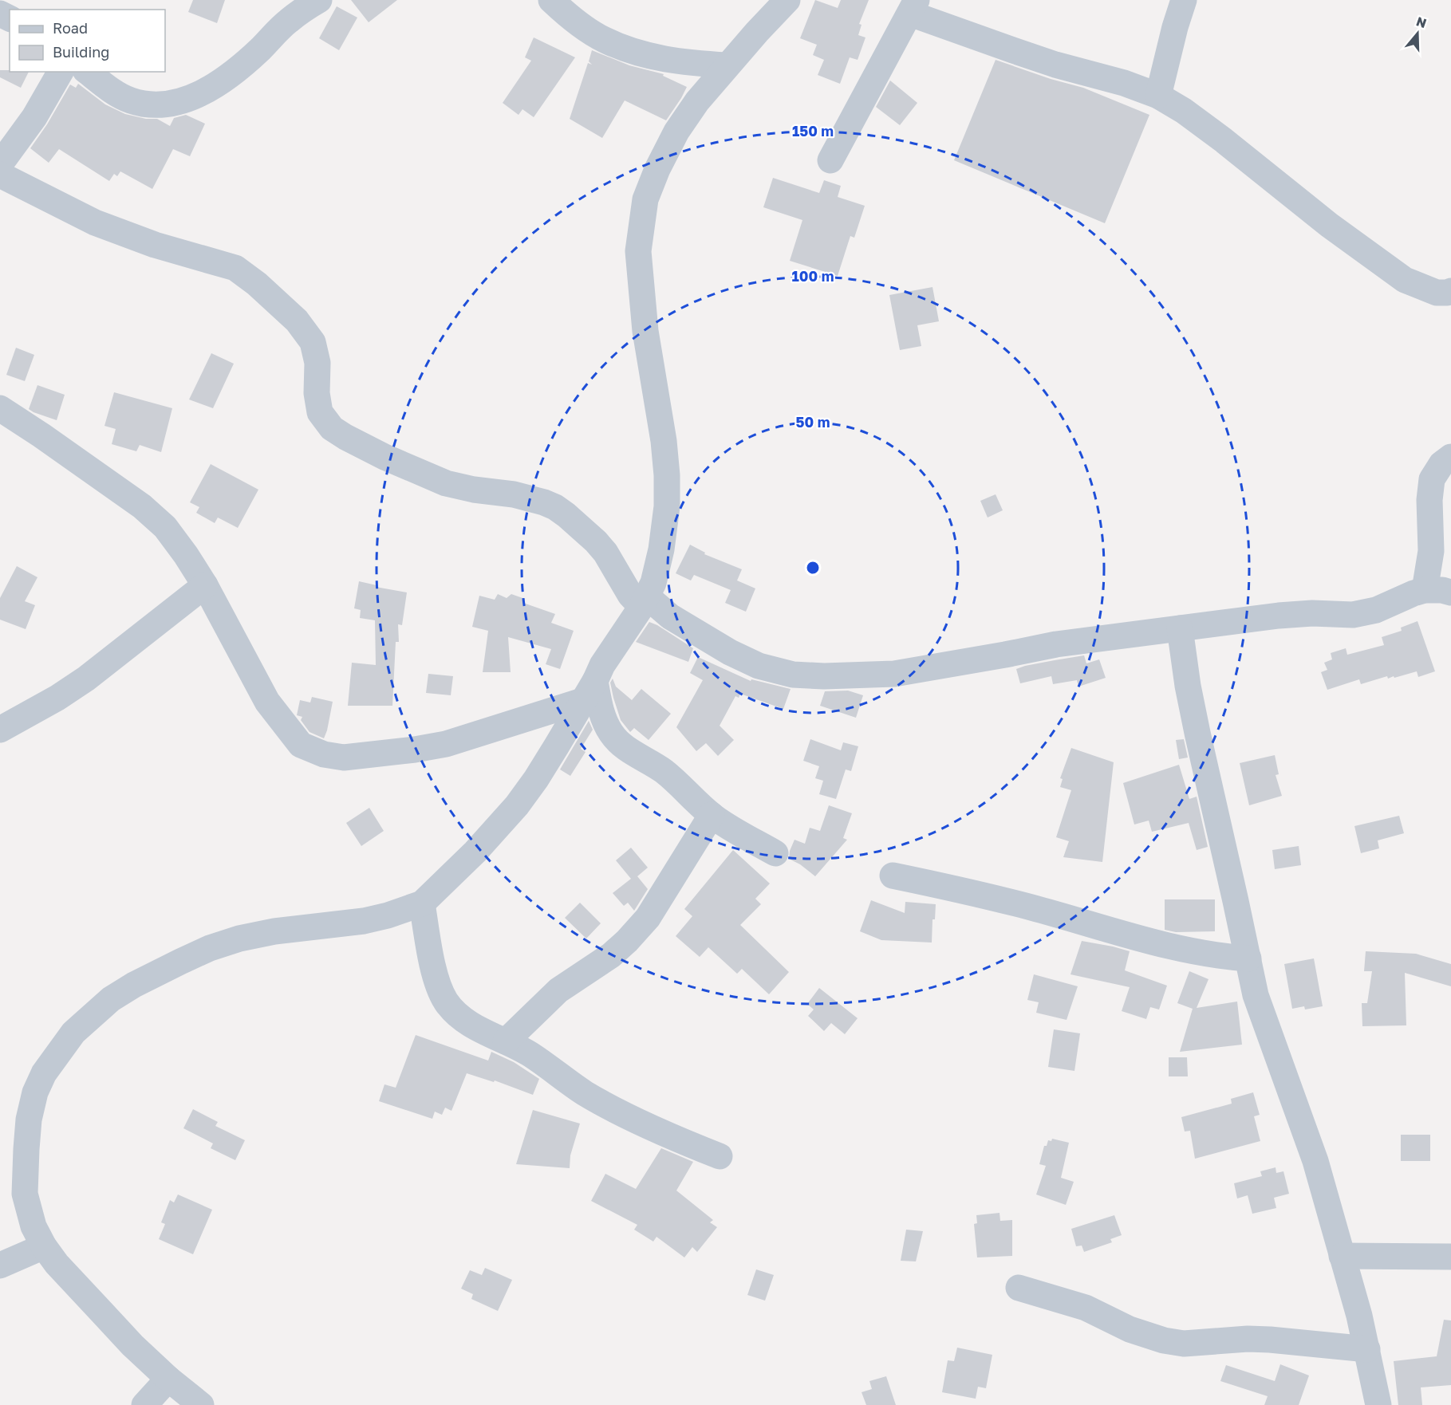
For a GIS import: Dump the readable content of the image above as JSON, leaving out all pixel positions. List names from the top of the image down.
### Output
{
  "legend": ["Road", "Building"],
  "north": "top",
  "rings": ["150 m", "100 m", "50 m"]
}
